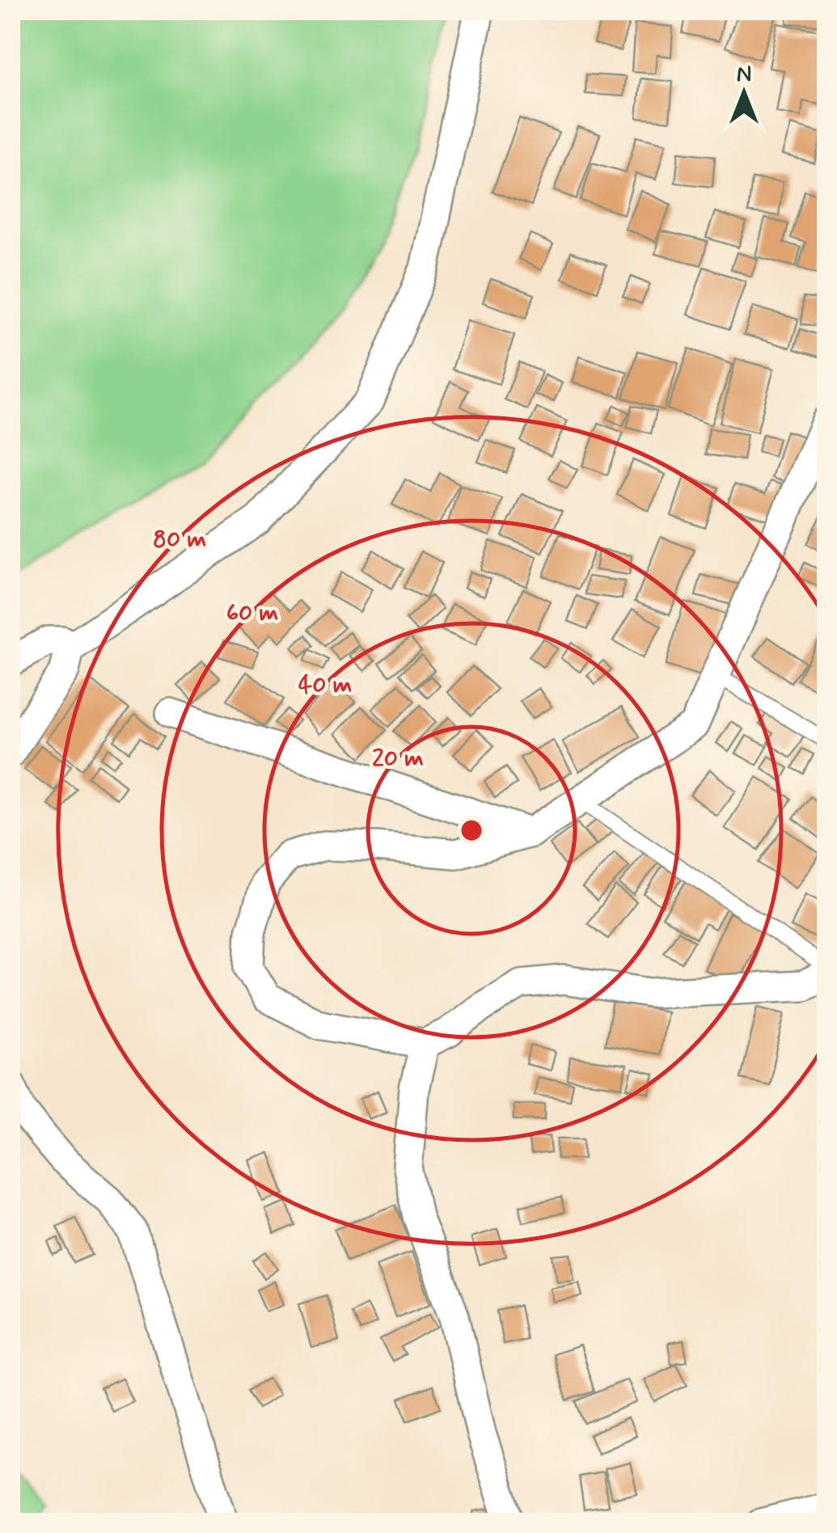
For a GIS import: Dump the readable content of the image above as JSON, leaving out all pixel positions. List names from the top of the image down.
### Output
{
  "north": "top",
  "rings": [
    "80 m",
    "60 m",
    "40 m",
    "20 m"
  ]
}
